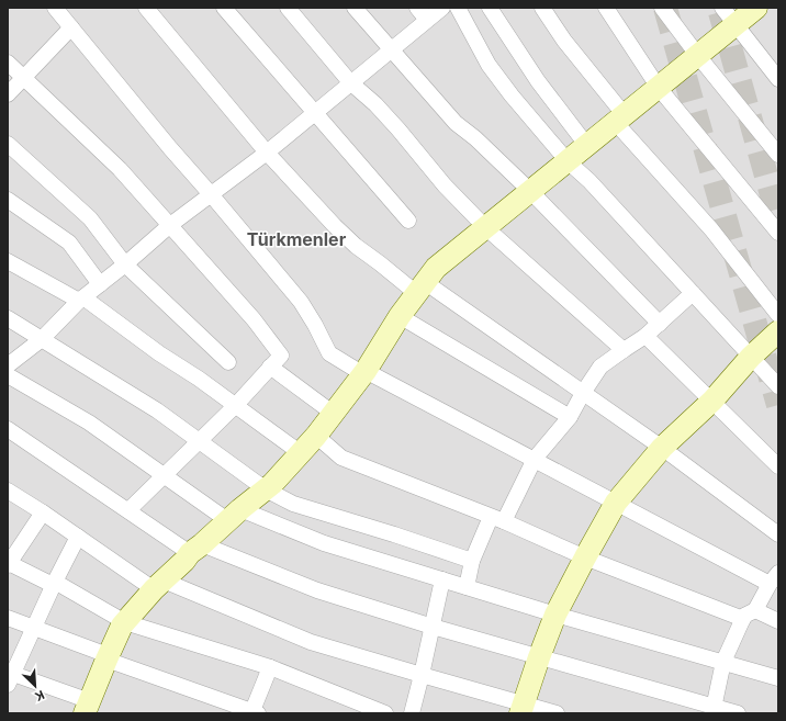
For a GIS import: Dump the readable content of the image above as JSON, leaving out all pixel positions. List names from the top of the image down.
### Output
{
  "districts": ["Türkmenler"],
  "north": "bottom right"
}
